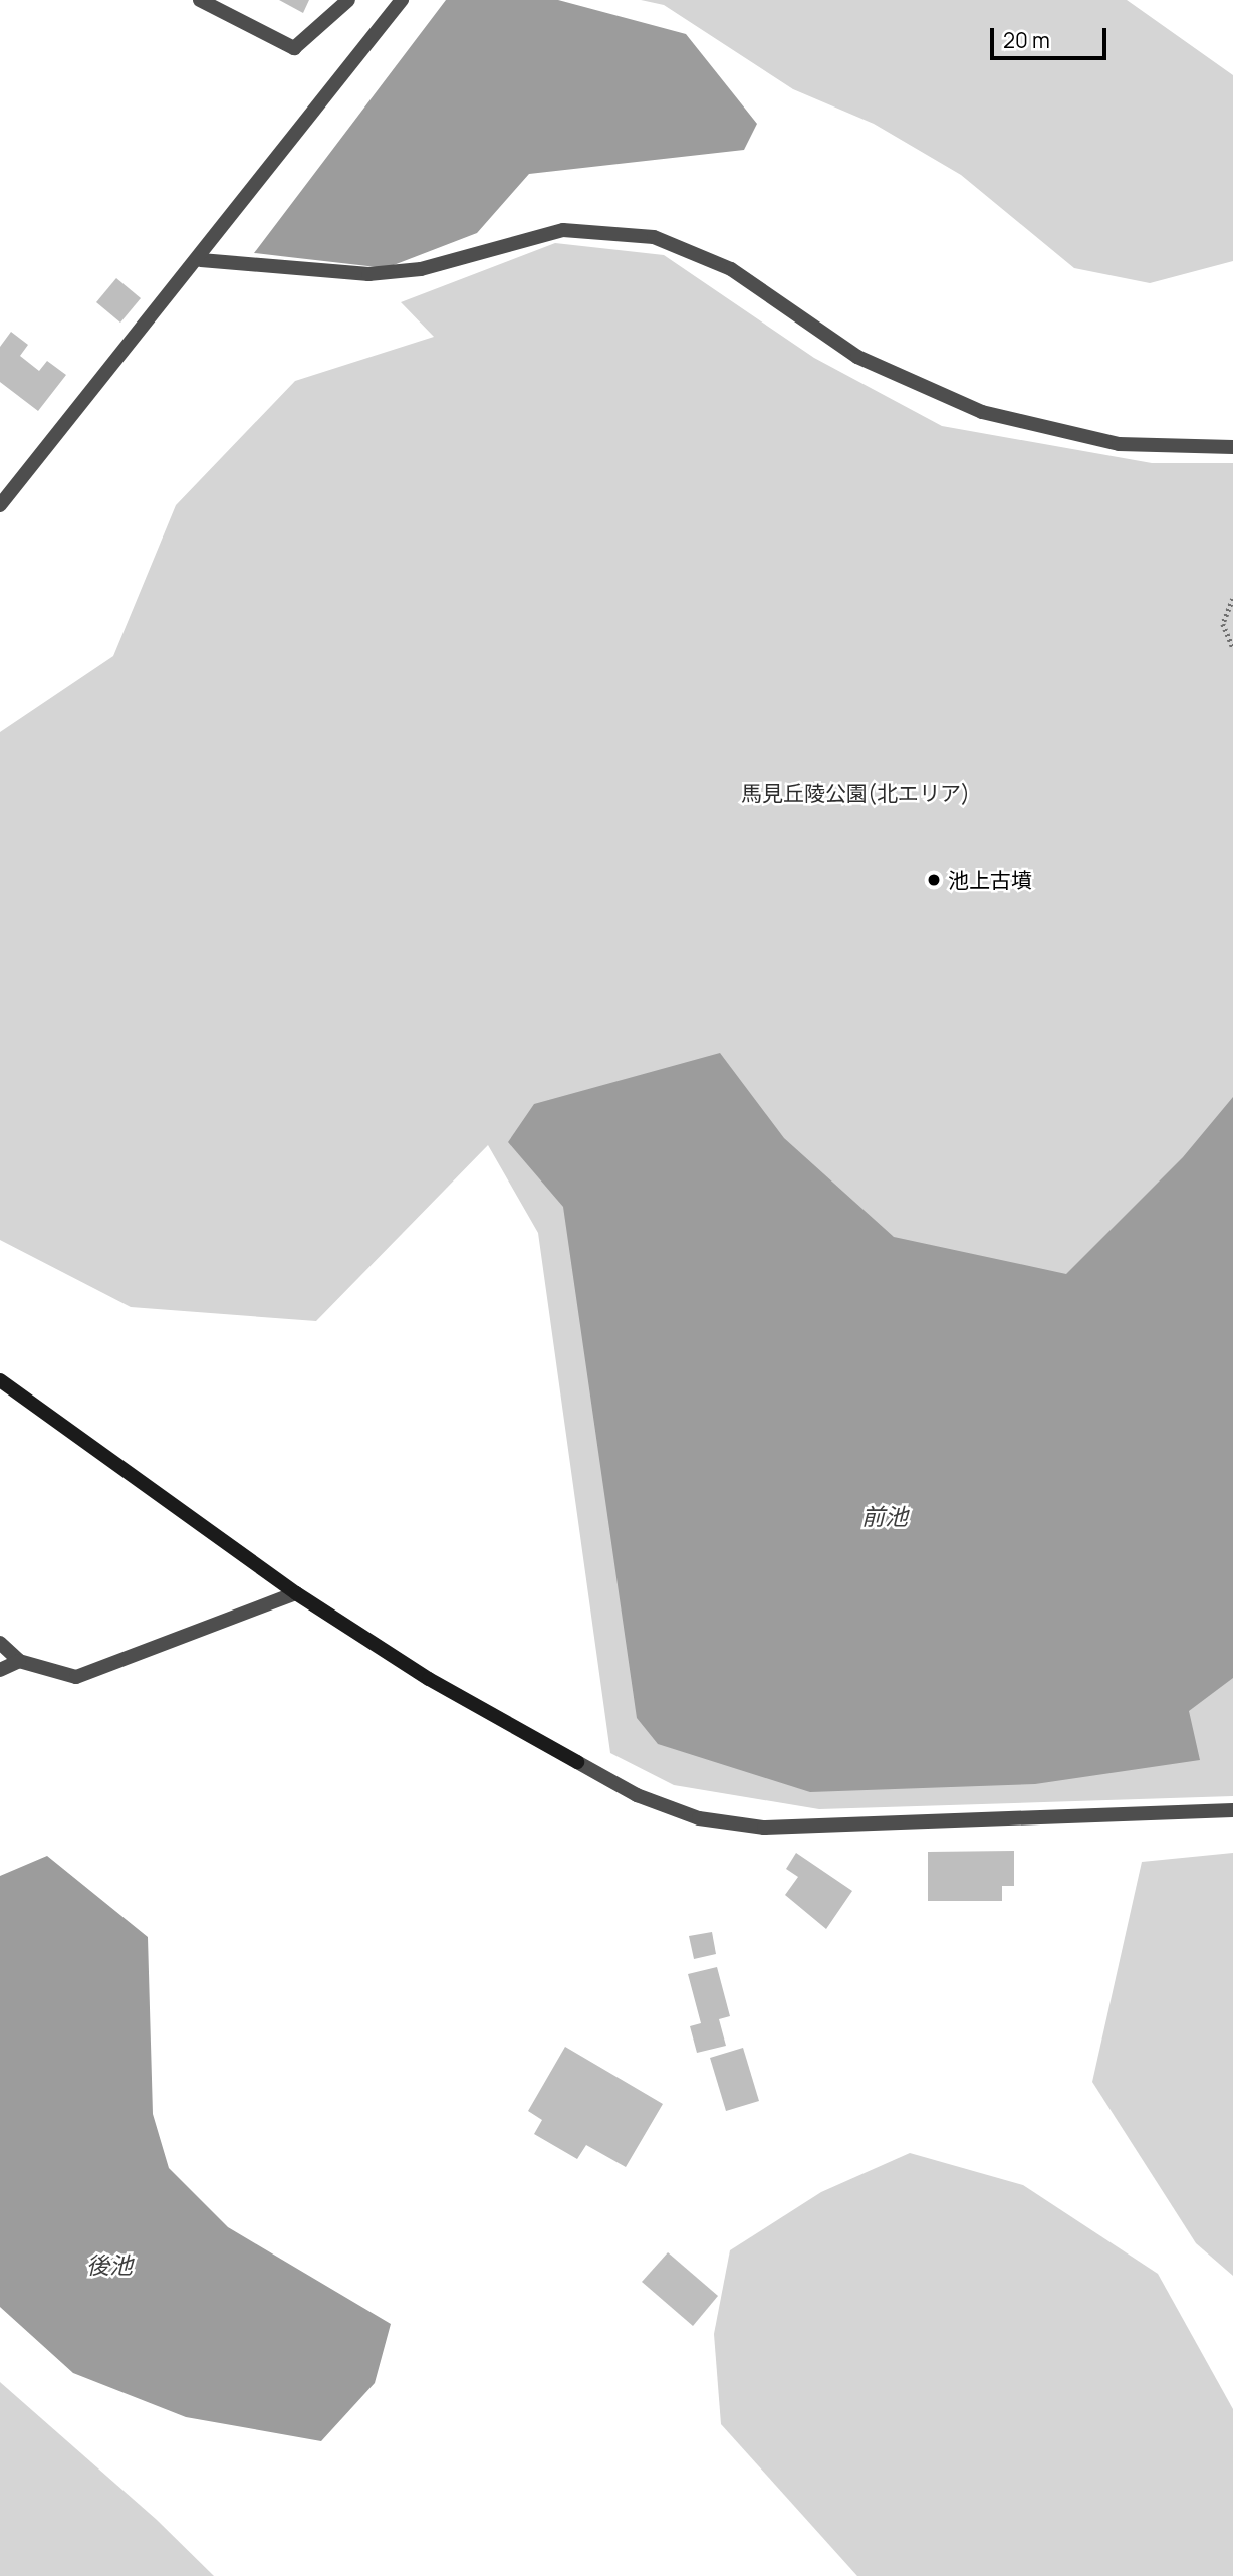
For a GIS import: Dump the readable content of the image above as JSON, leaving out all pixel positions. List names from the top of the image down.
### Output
{
  "water": ["前池", "後池"],
  "parks": ["馬見丘陵公園(北エリア)"],
  "places": ["池上古墳"],
  "scale_bar": "20 m"
}
